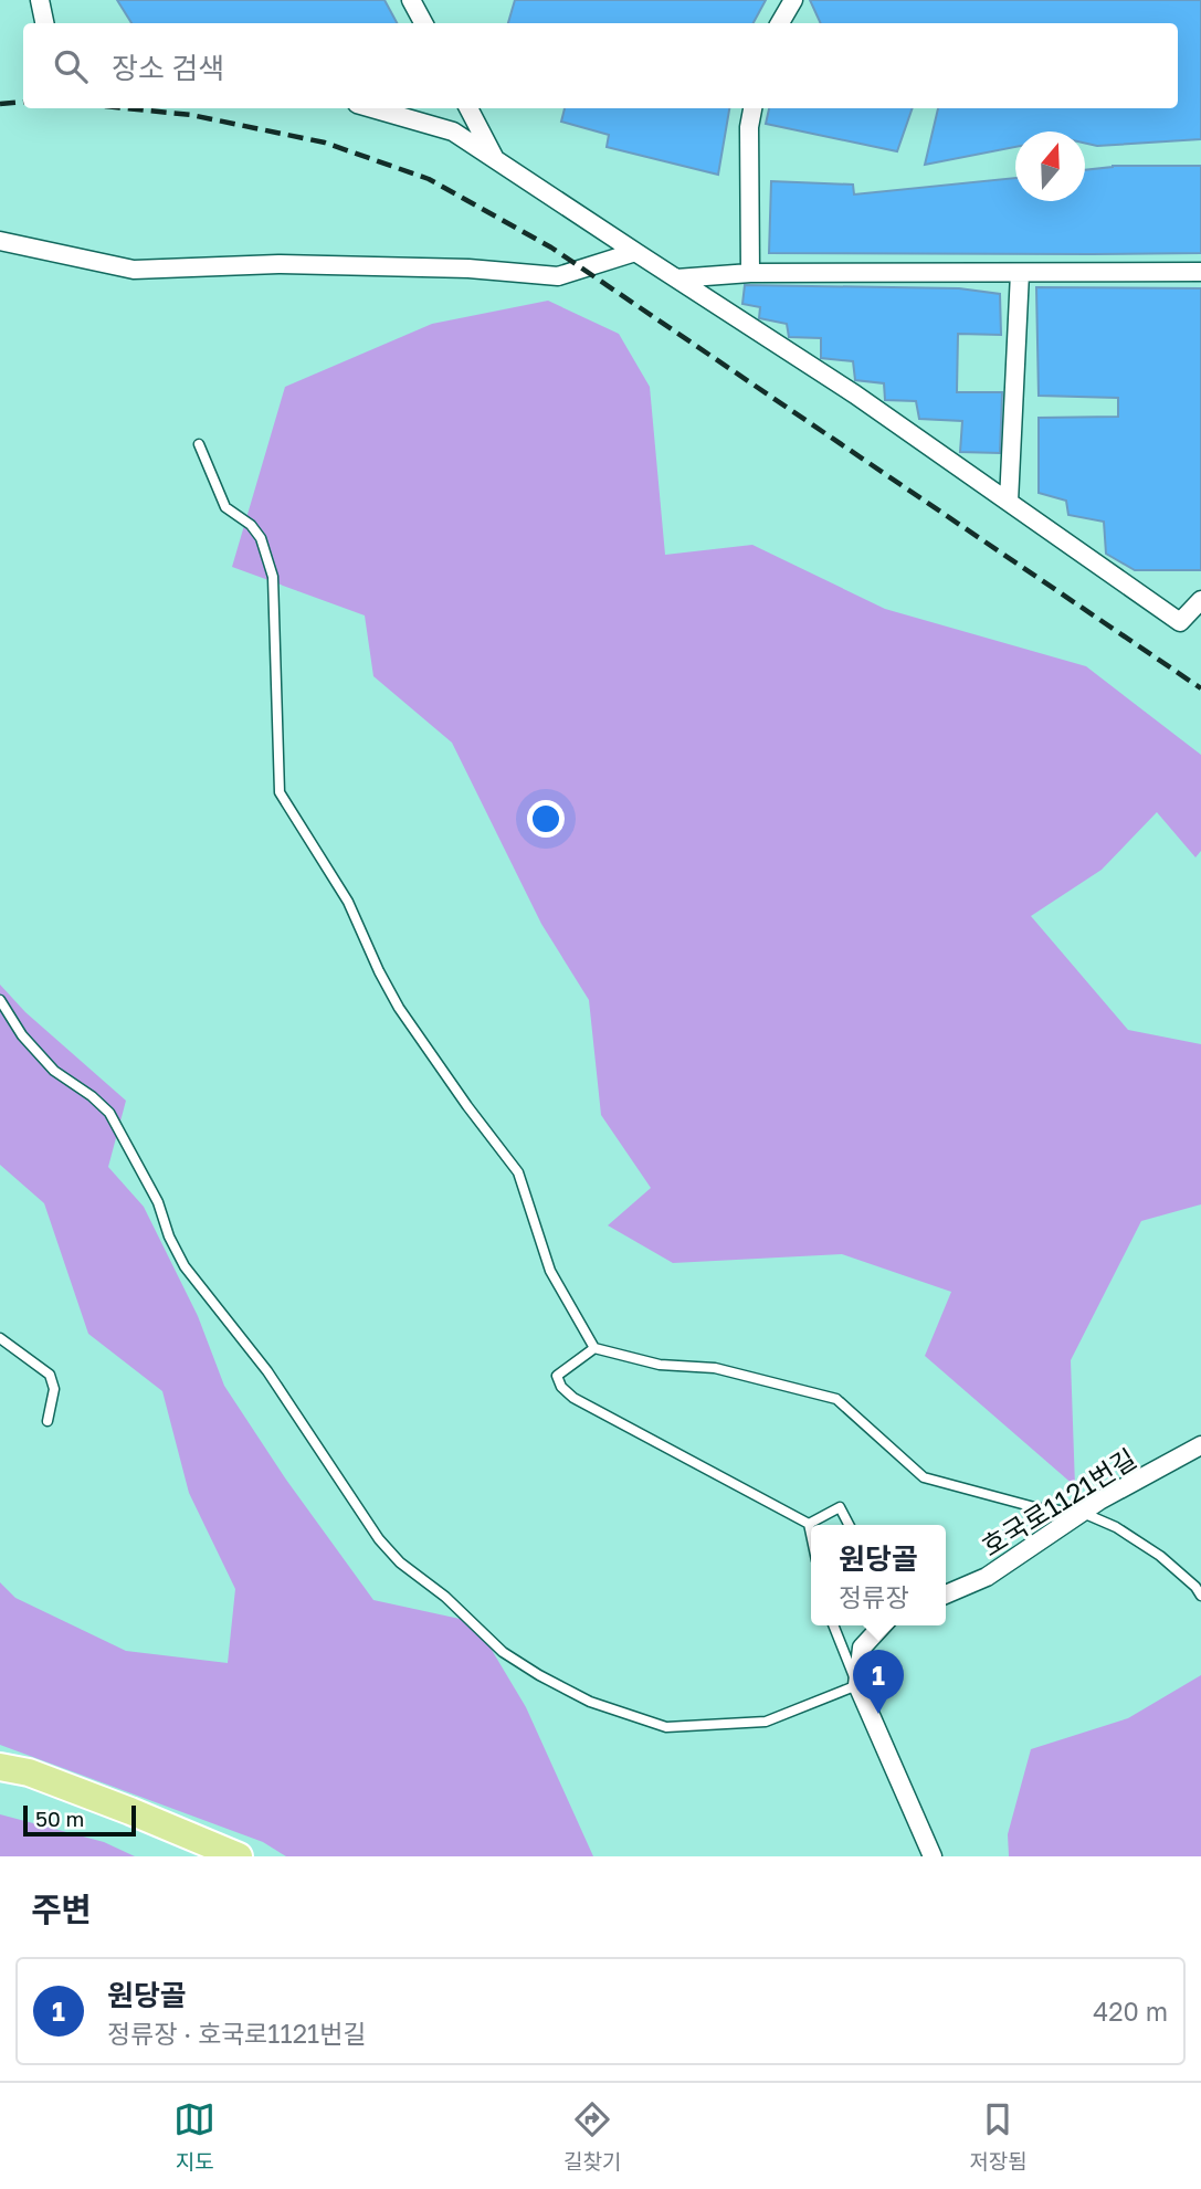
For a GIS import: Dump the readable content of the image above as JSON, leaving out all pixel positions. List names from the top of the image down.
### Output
{
  "streets": {
    "street": ["호국로1121번길"]
  },
  "scale_bar": "50 m",
  "north": "top",
  "page": {
    "search": "장소 검색",
    "popup": ["원당골", "정류장"],
    "pins": "1",
    "scale": "50 m",
    "heading": "주변",
    "list": [
      {
        "mark": "1",
        "name": "원당골",
        "note": "정류장 · 호국로1121번길",
        "value": "420 m"
      }
    ],
    "nav": ["지도", "길찾기", "저장됨"]
  }
}
